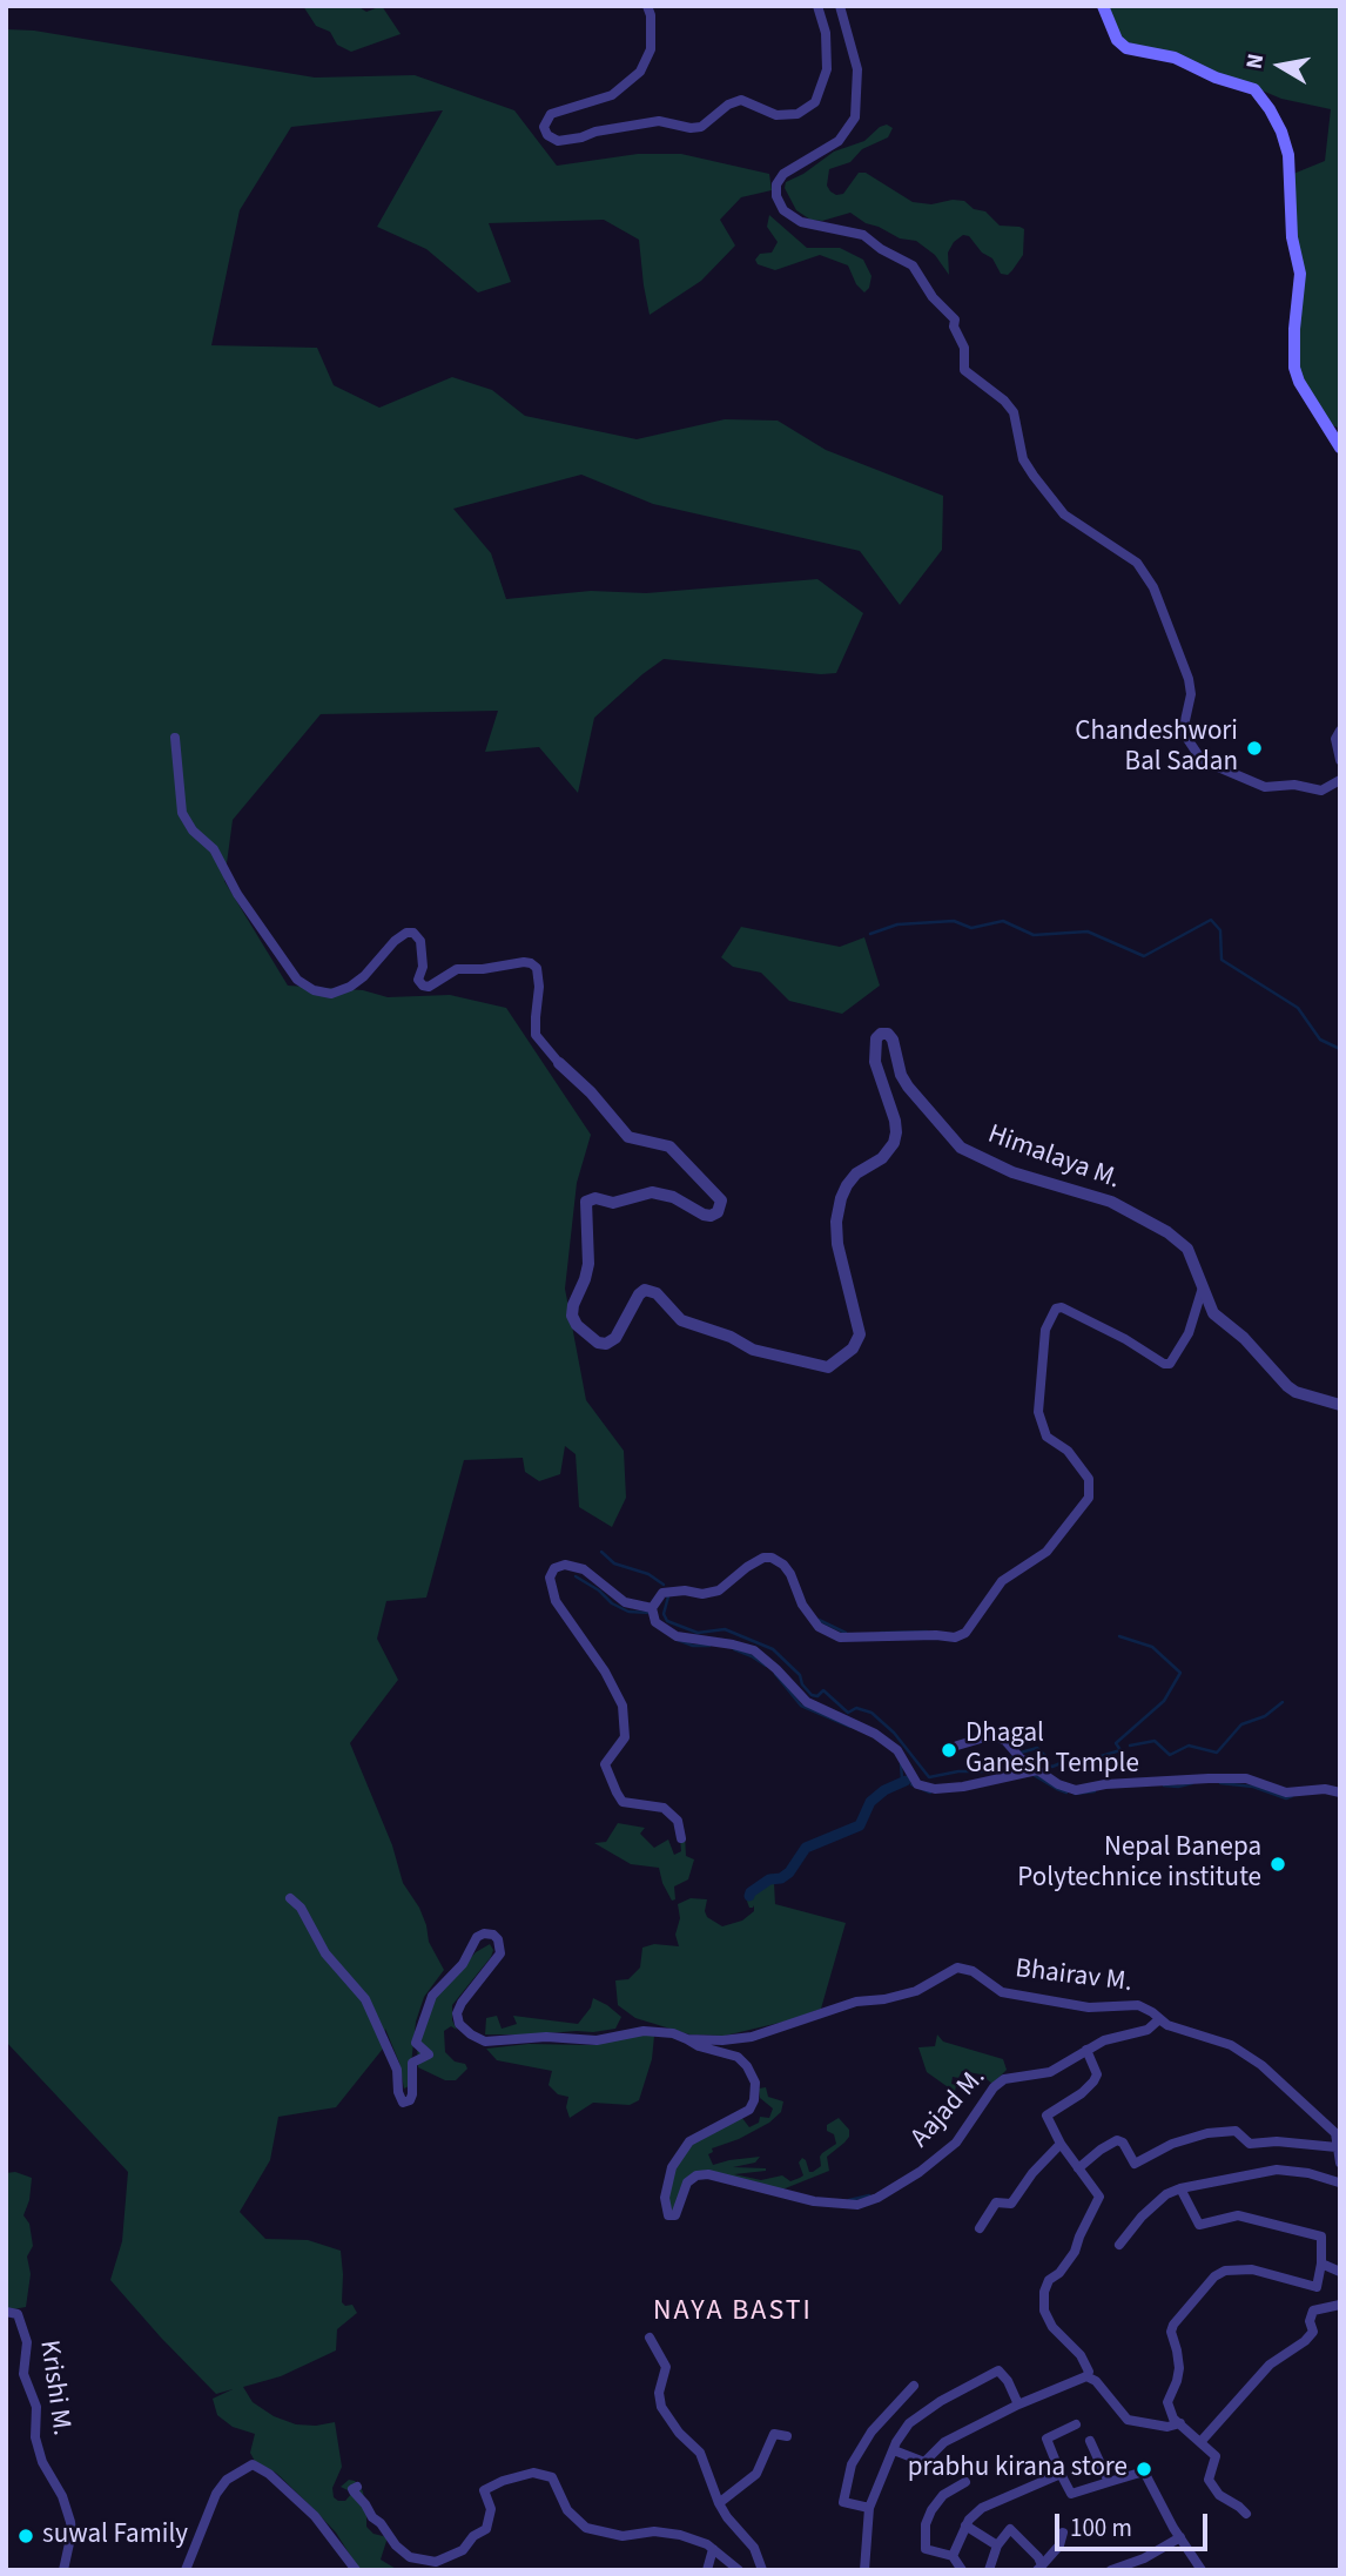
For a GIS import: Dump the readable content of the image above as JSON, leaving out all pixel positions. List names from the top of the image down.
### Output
{
  "streets": {
    "street": [
      "Himalaya M.",
      "Bhairav M.",
      "Aajad M.",
      "Krishi M."
    ]
  },
  "crossings": [
    ["Bhairav M.", "Aajad M."]
  ],
  "districts": ["NAYA BASTI"],
  "places": [
    "Chandeshwori Bal Sadan",
    "Dhagal Ganesh Temple",
    "Nepal Banepa Polytechnice institute",
    "prabhu kirana store",
    "suwal Family"
  ],
  "scale_bar": "100 m",
  "north": "left"
}
